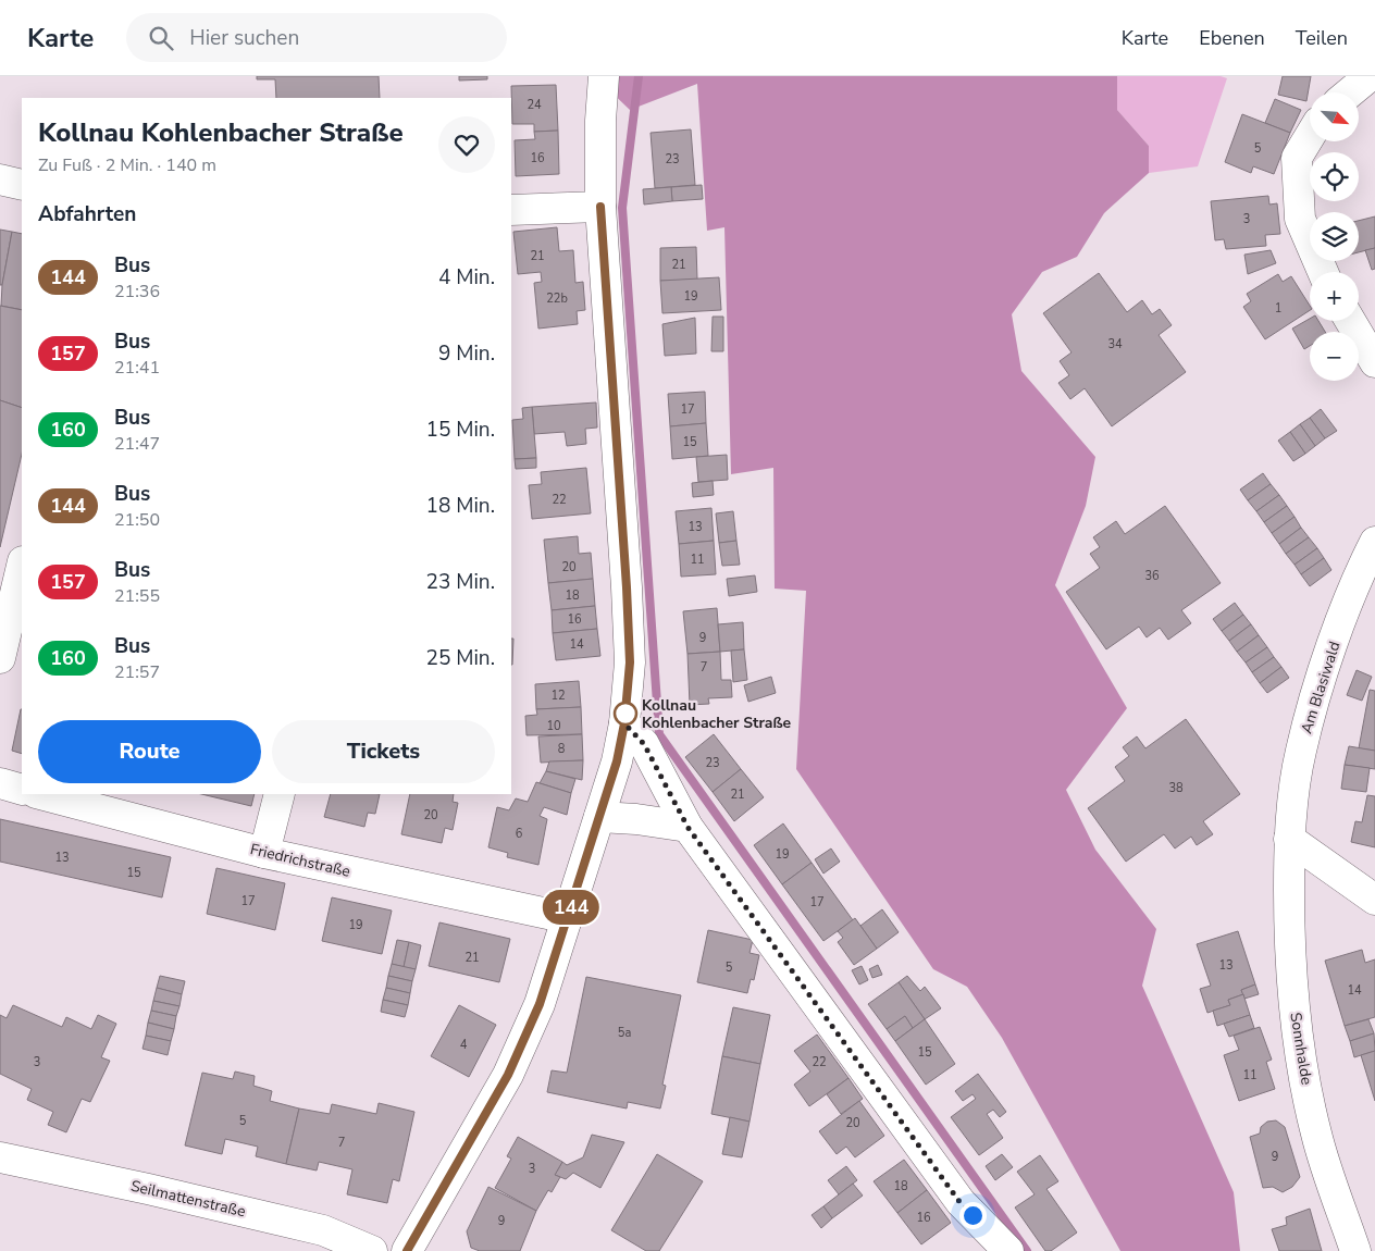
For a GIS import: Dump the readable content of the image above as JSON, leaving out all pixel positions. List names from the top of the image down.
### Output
{
  "streets": {
    "street": [
      "Am Blasiwald",
      "Friedrichstraße",
      "Sonnhalde",
      "Seilmattenstraße"
    ]
  },
  "crossings": [
    ["Am Blasiwald", "Sonnhalde"]
  ],
  "places": ["Kollnau Kohlenbacher Straße"],
  "lines": ["bus line 144"],
  "house_numbers": [
    "24",
    "5",
    "16",
    "23",
    "3",
    "21",
    "21",
    "19",
    "22b",
    "1",
    "34",
    "17",
    "15",
    "22",
    "13",
    "11",
    "20",
    "36",
    "18",
    "16",
    "9",
    "14",
    "7",
    "12",
    "10",
    "8",
    "23",
    "38",
    "21",
    "20",
    "6",
    "19",
    "13",
    "15",
    "17",
    "17",
    "19",
    "21",
    "13",
    "5",
    "14",
    "5a",
    "4",
    "15",
    "3",
    "22",
    "11",
    "5",
    "20",
    "7",
    "9",
    "3",
    "18",
    "16",
    "9"
  ],
  "north": "bottom right",
  "page": {
    "header": "Karte",
    "search": "Hier suchen",
    "nav": ["Karte", "Ebenen", "Teilen"],
    "on_map": "144",
    "map_buttons": ["+", "−"],
    "heading": [
      ["Kollnau Kohlenbacher Straße", "Zu Fuß · 2 Min. · 140 m"],
      "Abfahrten"
    ],
    "list": [
      {
        "mark": "144",
        "name": "Bus",
        "note": "21:36",
        "value": "4 Min."
      },
      {
        "mark": "157",
        "name": "Bus",
        "note": "21:41",
        "value": "9 Min."
      },
      {
        "mark": "160",
        "name": "Bus",
        "note": "21:47",
        "value": "15 Min."
      },
      {
        "mark": "144",
        "name": "Bus",
        "note": "21:50",
        "value": "18 Min."
      },
      {
        "mark": "157",
        "name": "Bus",
        "note": "21:55",
        "value": "23 Min."
      },
      {
        "mark": "160",
        "name": "Bus",
        "note": "21:57",
        "value": "25 Min."
      }
    ],
    "buttons": ["Route", "Tickets"]
  }
}
